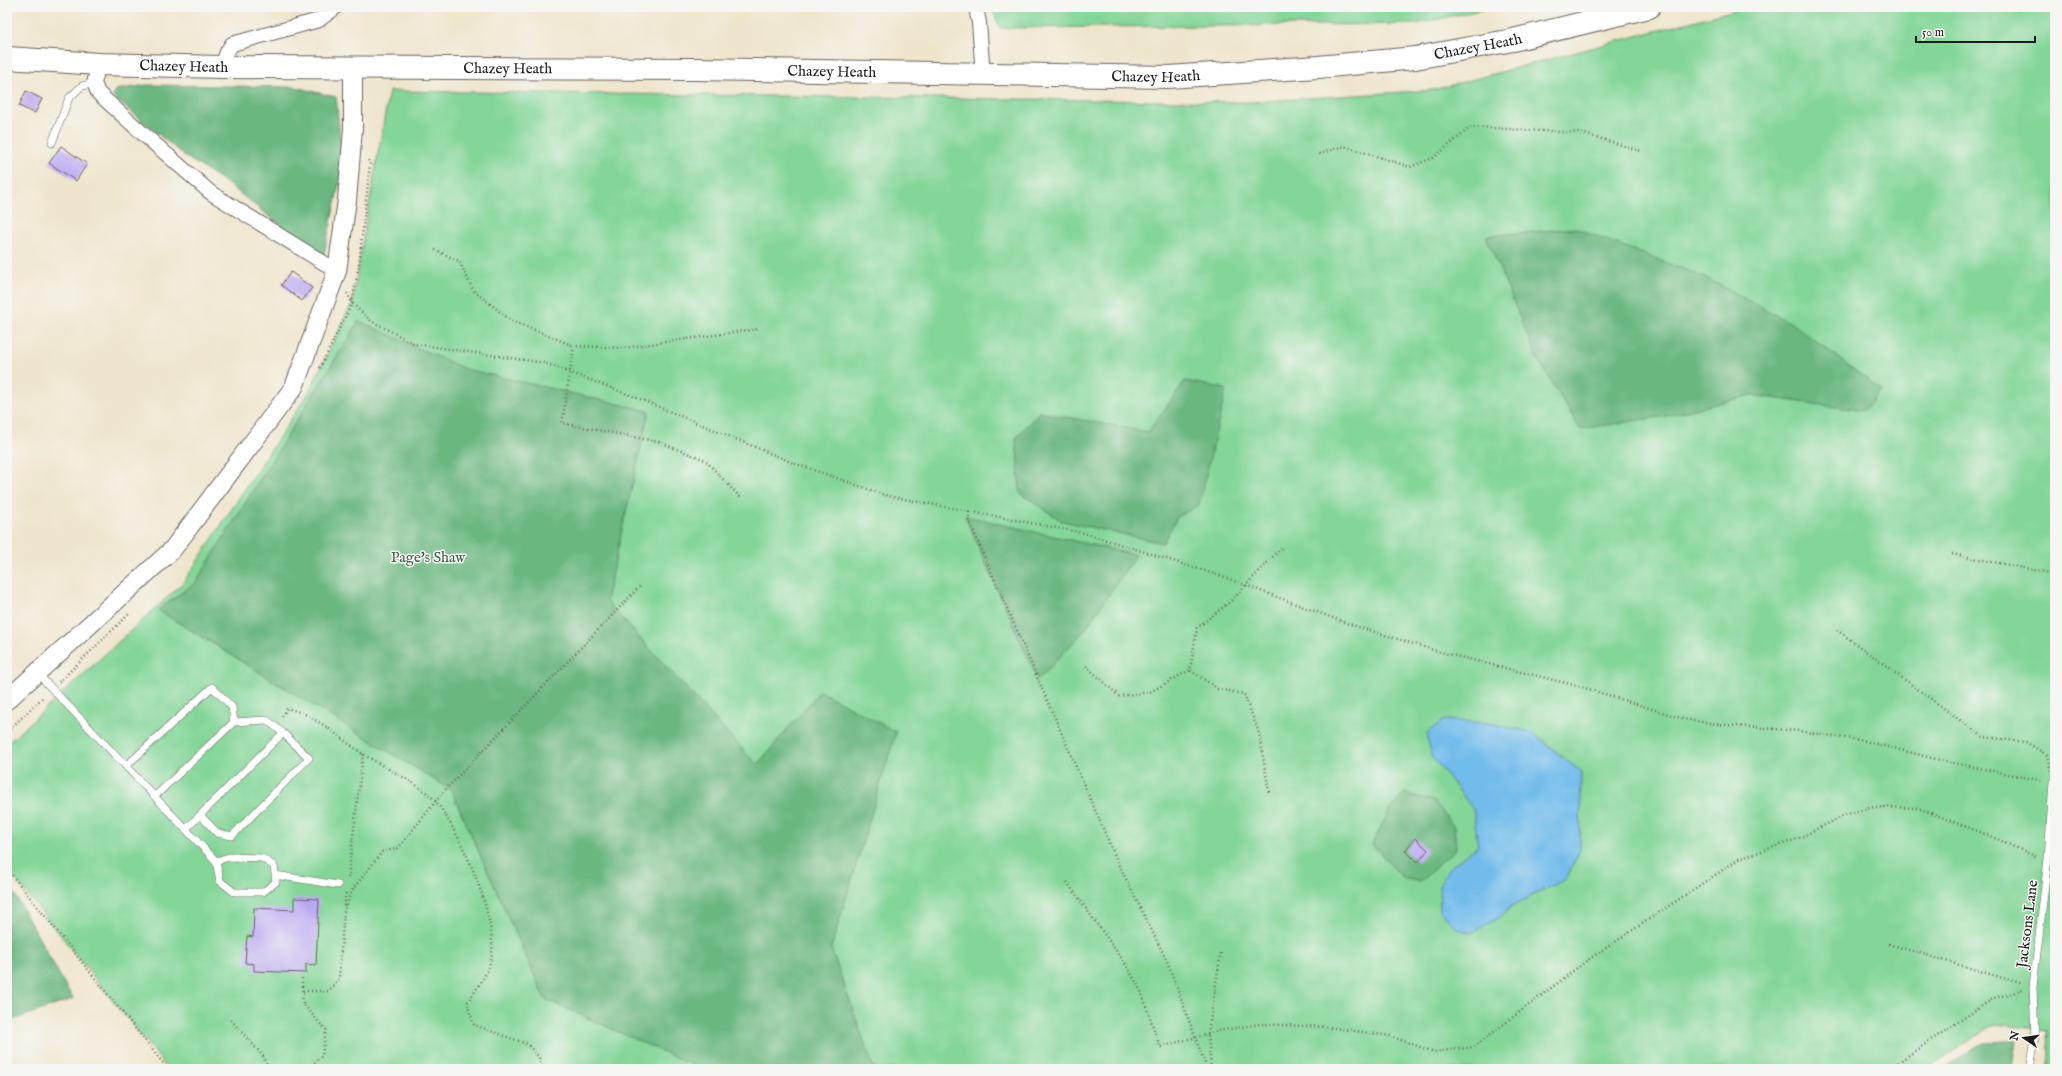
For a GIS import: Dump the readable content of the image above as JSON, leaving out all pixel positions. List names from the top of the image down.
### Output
{
  "streets": {
    "main road": ["Chazey Heath"],
    "lane": ["Jacksons Lane"]
  },
  "parks": ["Page's Shaw"],
  "scale_bar": "50 m",
  "north": "left"
}
